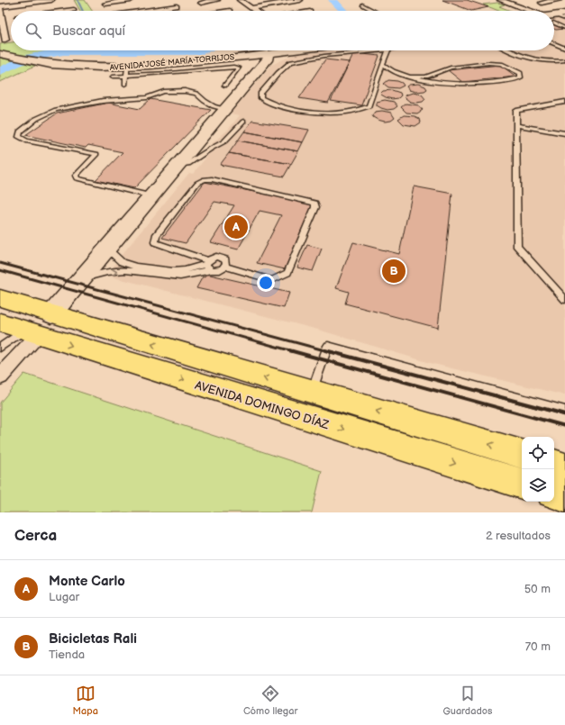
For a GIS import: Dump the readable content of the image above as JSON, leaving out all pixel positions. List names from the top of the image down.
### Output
{
  "streets": {
    "main road": ["AVENIDA JOSÉ MARÍA TORRIJOS", "AVENIDA DOMINGO DÍAZ"]
  },
  "page": {
    "search": "Buscar aquí",
    "pins": ["A", "B"],
    "heading": ["Cerca", "2 resultados"],
    "list": [
      {
        "mark": "A",
        "name": "Monte Carlo",
        "note": "Lugar",
        "value": "50 m"
      },
      {
        "mark": "B",
        "name": "Bicicletas Rali",
        "note": "Tienda",
        "value": "70 m"
      }
    ],
    "nav": ["Mapa", "Cómo llegar", "Guardados"]
  }
}
